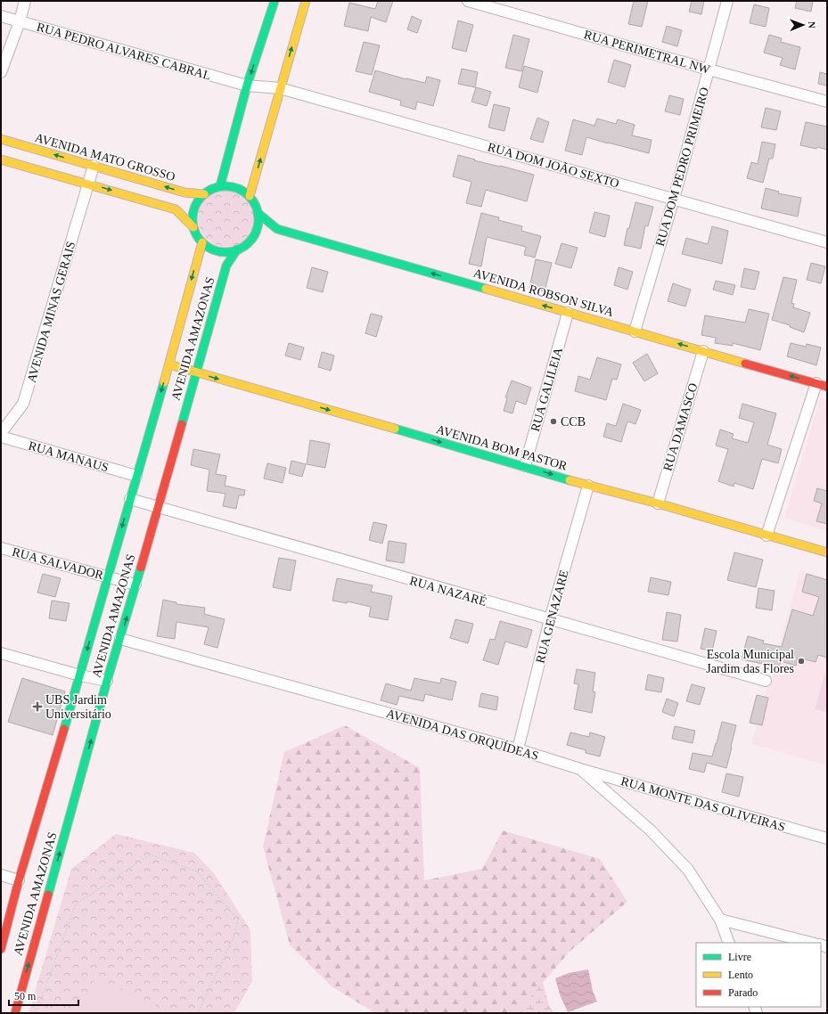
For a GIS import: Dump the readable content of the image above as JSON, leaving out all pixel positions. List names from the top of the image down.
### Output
{
  "streets": {
    "street": [
      "RUA PEDRO ALVARES CABRAL",
      "RUA PERIMETRAL NW",
      "AVENIDA MATO GROSSO",
      "RUA DOM JOÃO SEXTO",
      "RUA DOM PEDRO PRIMEIRO",
      "AVENIDA ROBSON SILVA",
      "AVENIDA MINAS GERAIS",
      "AVENIDA AMAZONAS",
      "RUA GALILEIA",
      "RUA DAMASCO",
      "AVENIDA BOM PASTOR",
      "RUA MANAUS",
      "RUA SALVADOR",
      "RUA NAZARÉ",
      "RUA GENAZARE",
      "AVENIDA DAS ORQUÍDEAS",
      "RUA MONTE DAS OLIVEIRAS"
    ]
  },
  "crossings": [
    ["RUA PEDRO ALVARES CABRAL", "RUA DOM JOÃO SEXTO"],
    ["RUA PERIMETRAL NW", "RUA DOM PEDRO PRIMEIRO"],
    ["AVENIDA MATO GROSSO", "AVENIDA ROBSON SILVA"],
    ["AVENIDA MATO GROSSO", "AVENIDA MINAS GERAIS"],
    ["AVENIDA MATO GROSSO", "AVENIDA AMAZONAS"],
    ["RUA DOM JOÃO SEXTO", "RUA DOM PEDRO PRIMEIRO"],
    ["RUA DOM PEDRO PRIMEIRO", "AVENIDA ROBSON SILVA"],
    ["AVENIDA ROBSON SILVA", "AVENIDA AMAZONAS"],
    ["AVENIDA ROBSON SILVA", "RUA GALILEIA"],
    ["AVENIDA ROBSON SILVA", "RUA DAMASCO"],
    ["AVENIDA AMAZONAS", "AVENIDA BOM PASTOR"],
    ["AVENIDA AMAZONAS", "RUA MANAUS"],
    ["AVENIDA AMAZONAS", "RUA SALVADOR"],
    ["AVENIDA AMAZONAS", "RUA NAZARÉ"],
    ["AVENIDA AMAZONAS", "AVENIDA DAS ORQUÍDEAS"],
    ["RUA GALILEIA", "AVENIDA BOM PASTOR"],
    ["RUA DAMASCO", "AVENIDA BOM PASTOR"],
    ["AVENIDA BOM PASTOR", "RUA GENAZARE"],
    ["RUA NAZARÉ", "RUA GENAZARE"],
    ["RUA GENAZARE", "AVENIDA DAS ORQUÍDEAS"],
    ["AVENIDA DAS ORQUÍDEAS", "RUA MONTE DAS OLIVEIRAS"]
  ],
  "one_way": ["AVENIDA ROBSON SILVA", "AVENIDA BOM PASTOR"],
  "places": {
    "other": ["CCB", "Escola Municipal Jardim das Flores"],
    "health": ["UBS Jardim Universitário"]
  },
  "legend": ["Livre", "Lento", "Parado"],
  "scale_bar": "50 m",
  "north": "right"
}
